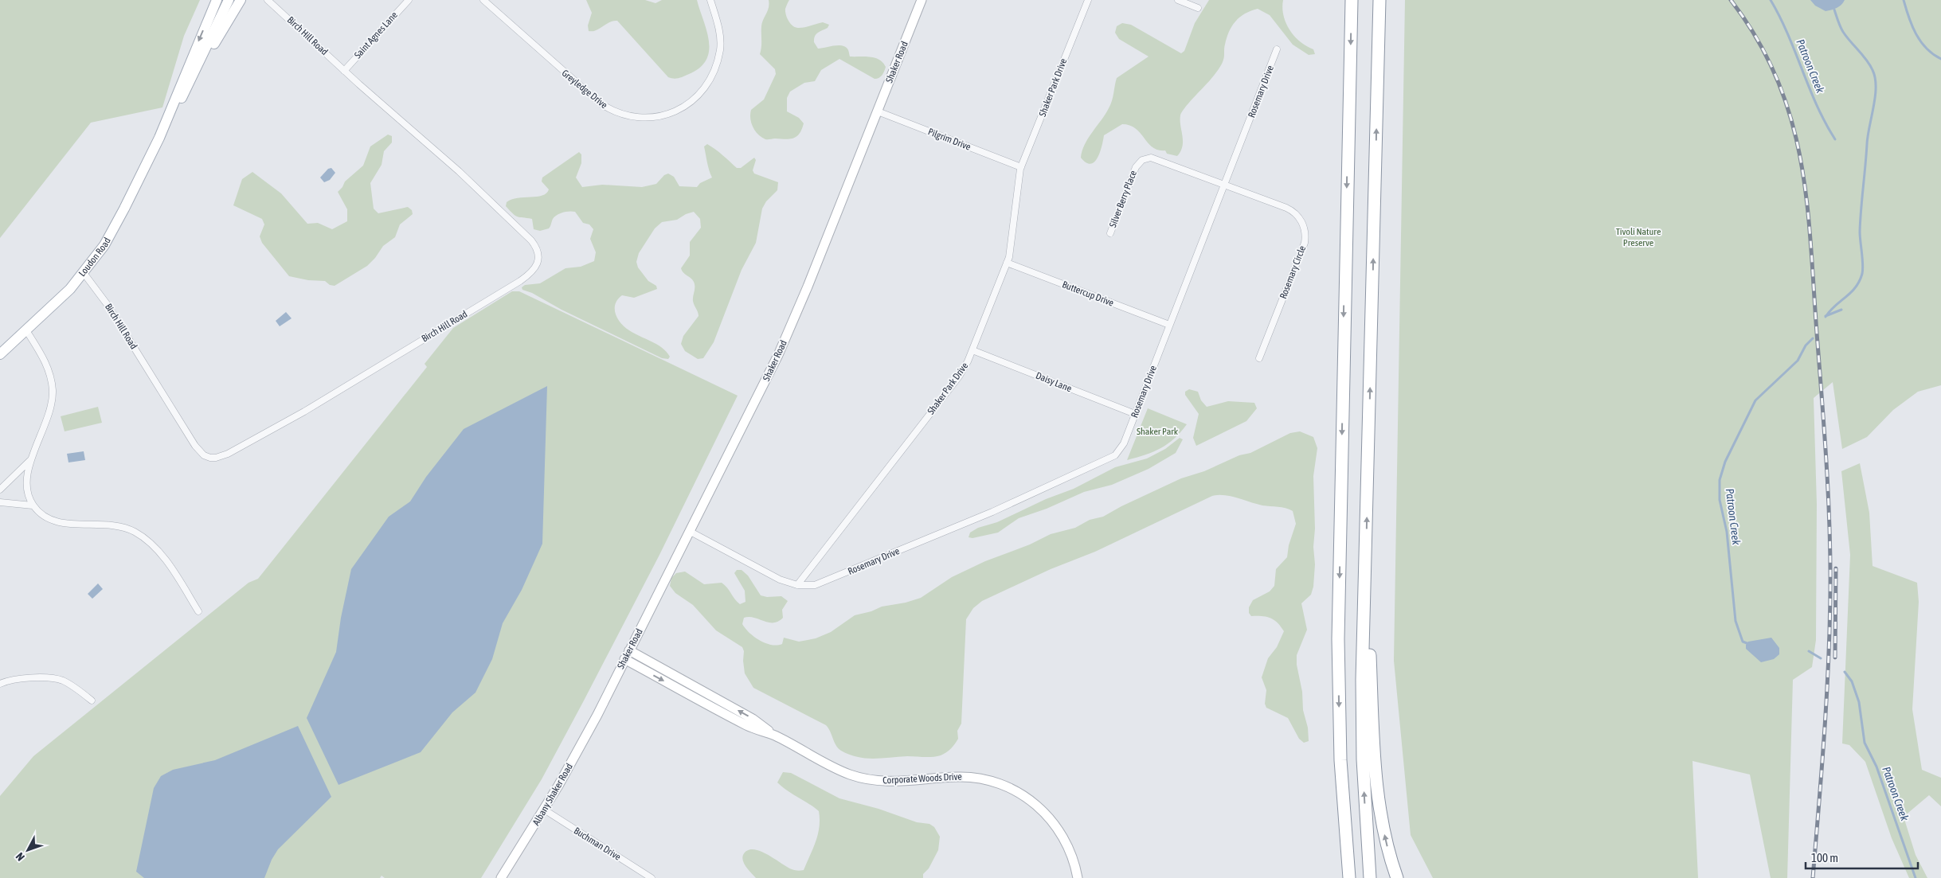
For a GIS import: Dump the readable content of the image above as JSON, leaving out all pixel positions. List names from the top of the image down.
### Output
{
  "streets": {
    "main road": [
      "Shaker Road",
      "Loudon Road",
      "Corporate Woods Drive",
      "Albany Shaker Road"
    ],
    "street": [
      "Saint Agnes Lane",
      "Birch Hill Road",
      "Shaker Park Drive",
      "Greyledge Drive",
      "Rosemary Drive",
      "Pilgrim Drive",
      "Silver Berry Place",
      "Rosemary Circle",
      "Buttercup Drive",
      "Daisy Lane",
      "Buchman Drive"
    ]
  },
  "crossings": [
    ["Saint Agnes Lane", "Birch Hill Road"],
    ["Birch Hill Road", "Loudon Road"],
    ["Shaker Road", "Pilgrim Drive"],
    ["Shaker Road", "Corporate Woods Drive"],
    ["Shaker Road", "Albany Shaker Road"],
    ["Shaker Park Drive", "Rosemary Drive"],
    ["Shaker Park Drive", "Pilgrim Drive"],
    ["Shaker Park Drive", "Buttercup Drive"],
    ["Shaker Park Drive", "Daisy Lane"],
    ["Rosemary Drive", "Silver Berry Place"],
    ["Rosemary Drive", "Rosemary Circle"],
    ["Rosemary Drive", "Buttercup Drive"],
    ["Rosemary Drive", "Daisy Lane"],
    ["Silver Berry Place", "Rosemary Circle"],
    ["Albany Shaker Road", "Buchman Drive"]
  ],
  "water": ["Patroon Creek"],
  "parks": ["Tivoli Nature Preserve", "Shaker Park"],
  "scale_bar": "100 m",
  "north": "bottom left"
}
